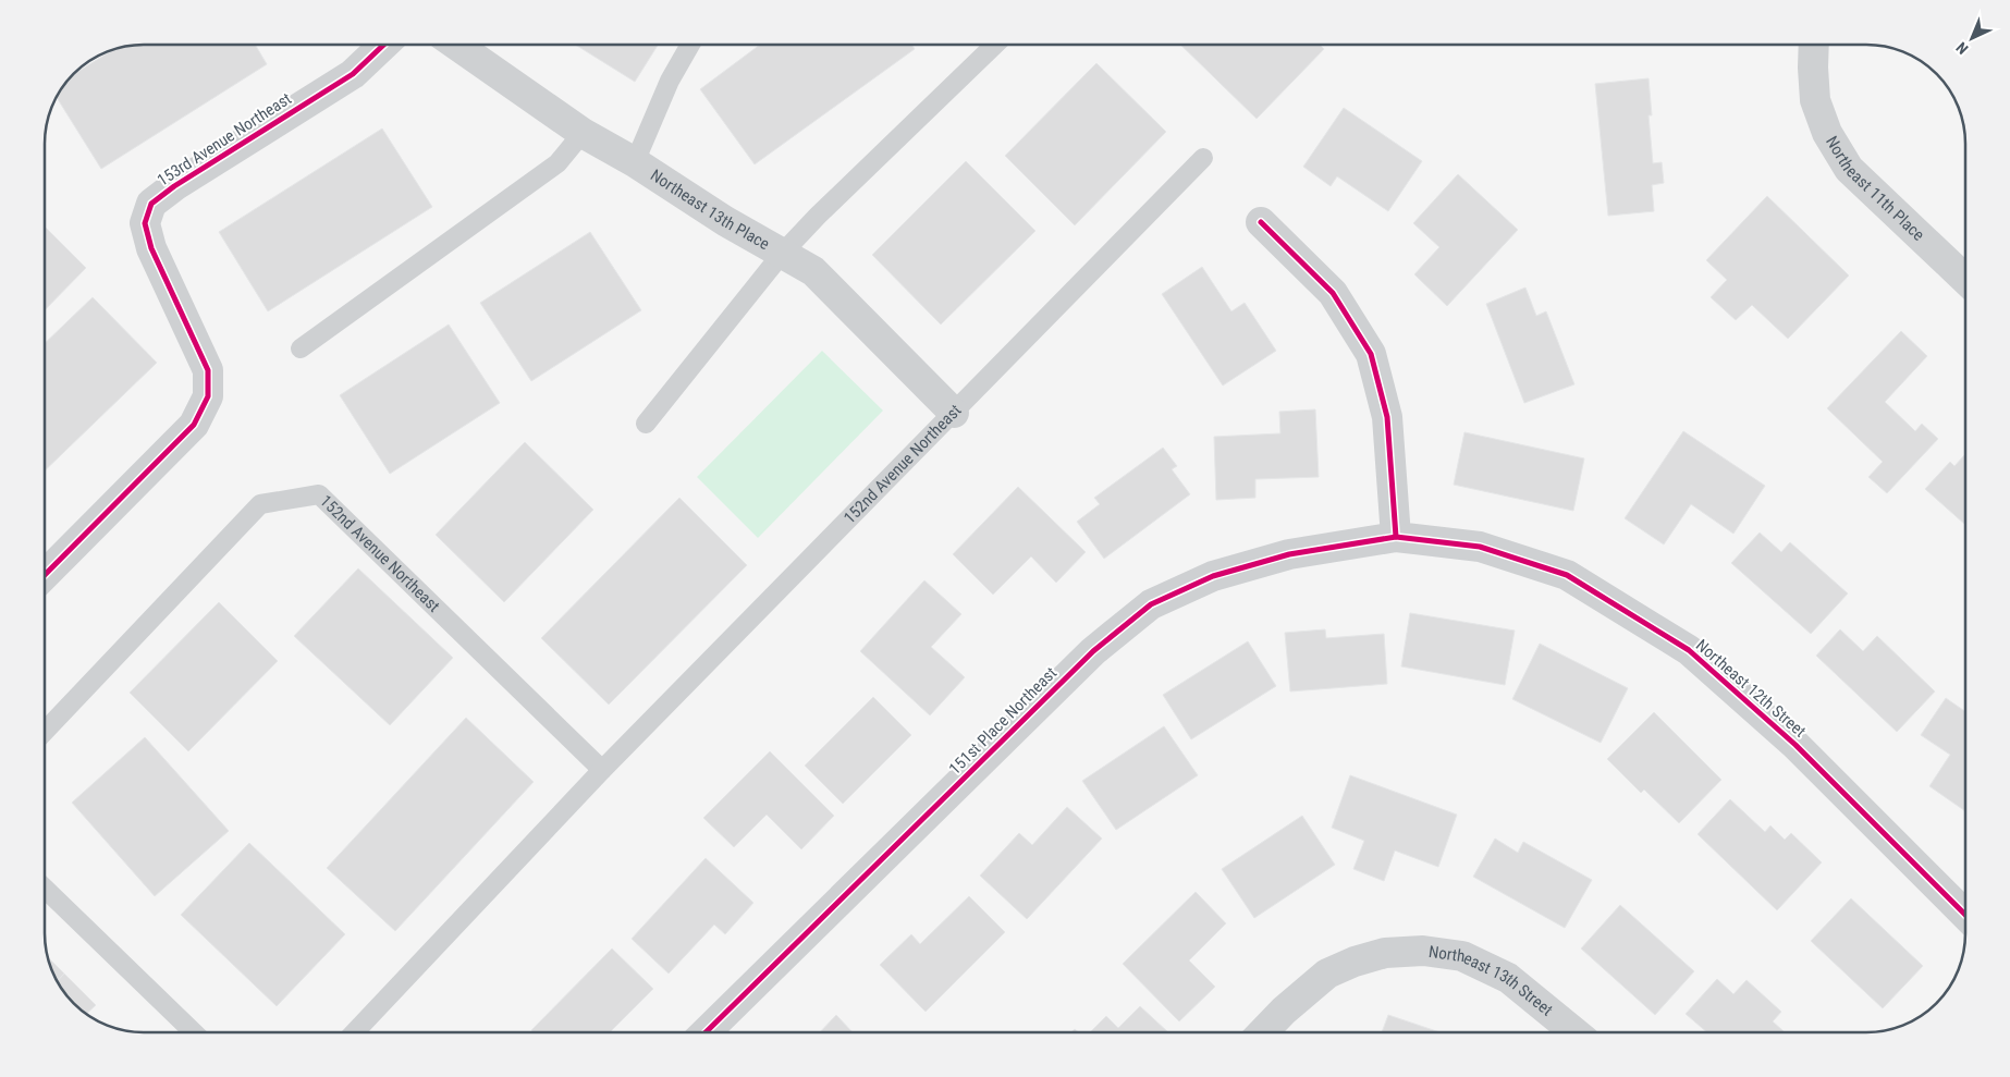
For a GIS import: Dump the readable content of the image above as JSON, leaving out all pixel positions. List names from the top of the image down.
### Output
{
  "streets": {
    "street": [
      "153rd Avenue Northeast",
      "Northeast 11th Place",
      "Northeast 13th Place",
      "Northeast 12th Street",
      "151st Place Northeast",
      "Northeast 13th Street"
    ],
    "lane": ["152nd Avenue Northeast"]
  },
  "crossings": [
    ["Northeast 13th Place", "152nd Avenue Northeast"],
    ["Northeast 12th Street", "151st Place Northeast"]
  ],
  "north": "bottom left"
}
